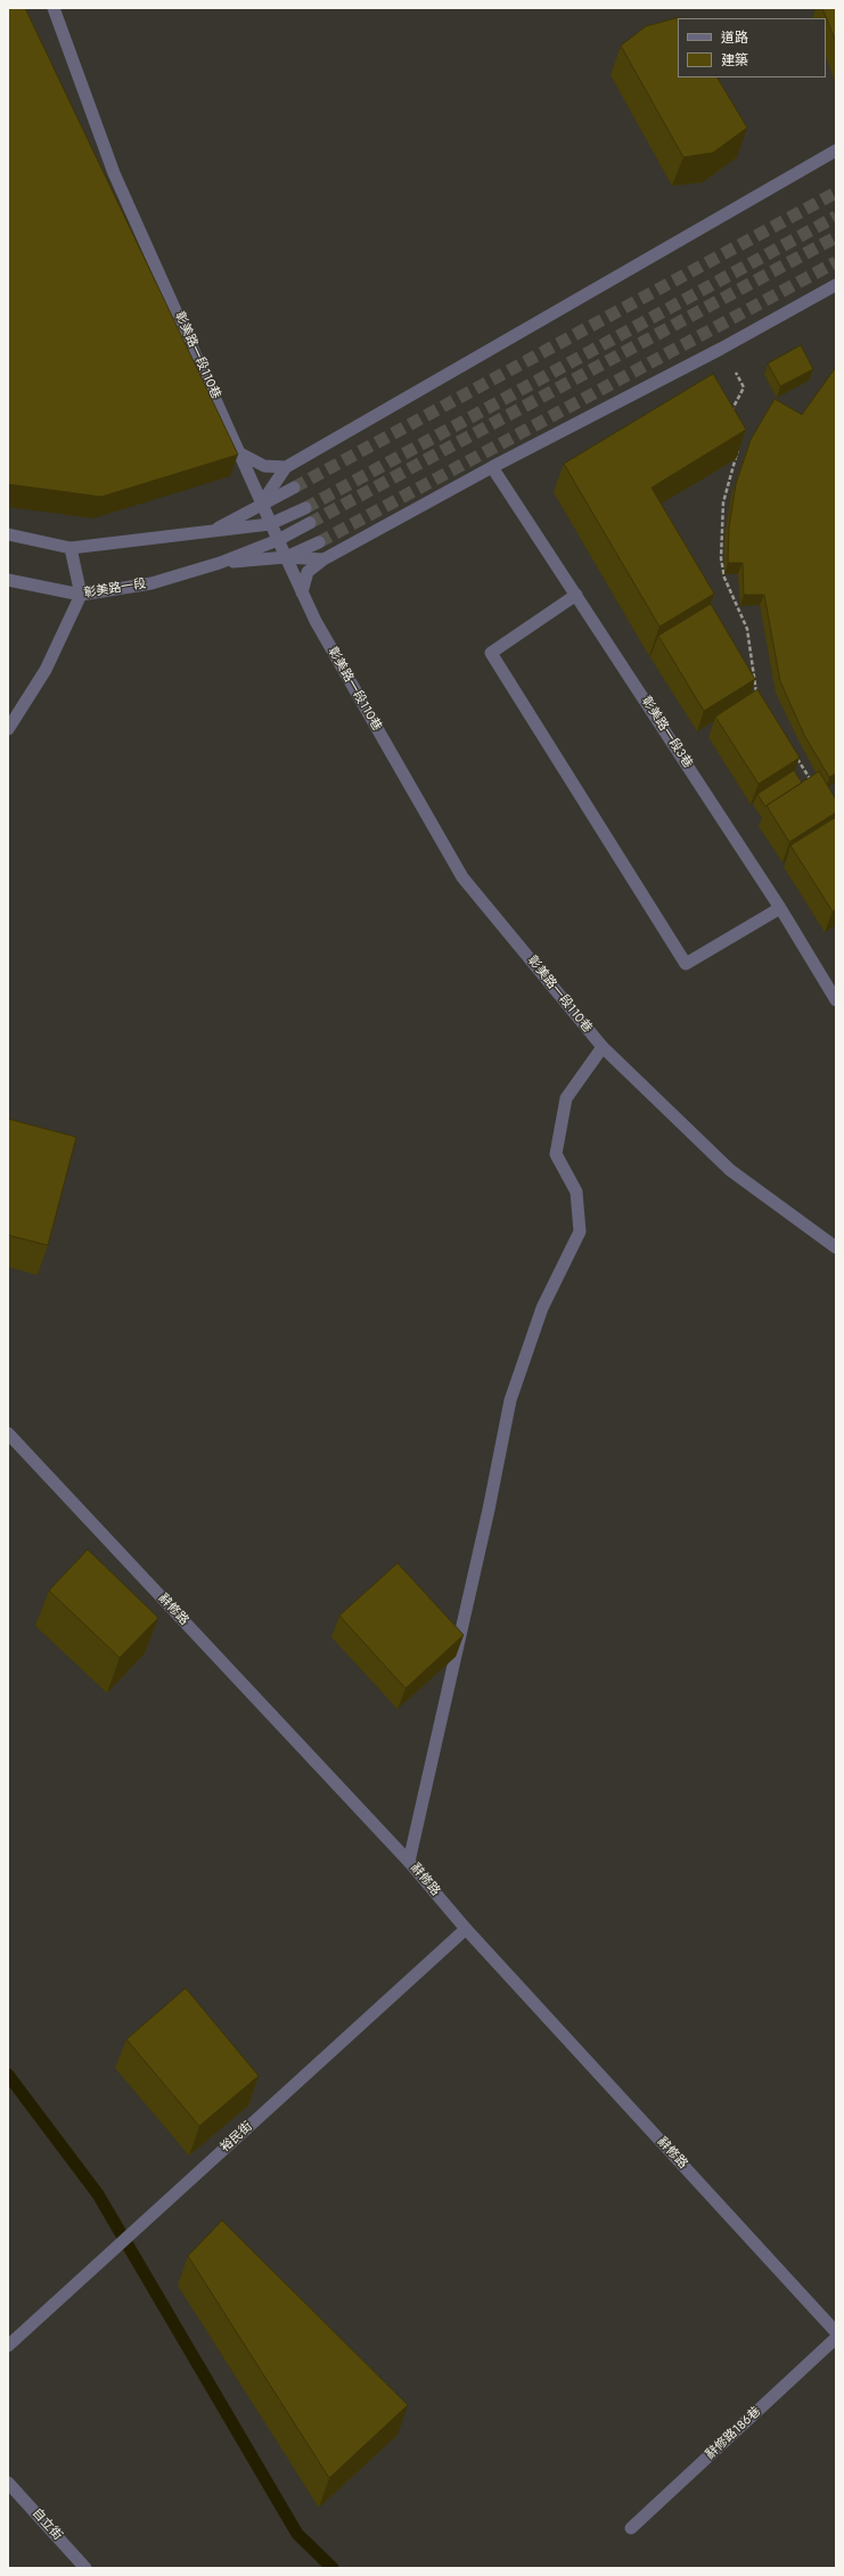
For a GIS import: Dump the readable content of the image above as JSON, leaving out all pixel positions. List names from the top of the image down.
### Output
{
  "streets": {
    "street": [
      "彰美路一段110巷",
      "彰美路一段",
      "彰美路一段3巷",
      "辭修路",
      "裕民街",
      "辭修路186巷",
      "自立街"
    ]
  },
  "crossings": [
    ["彰美路一段110巷", "彰美路一段"],
    ["辭修路", "裕民街"]
  ],
  "legend": ["道路", "建築"]
}
